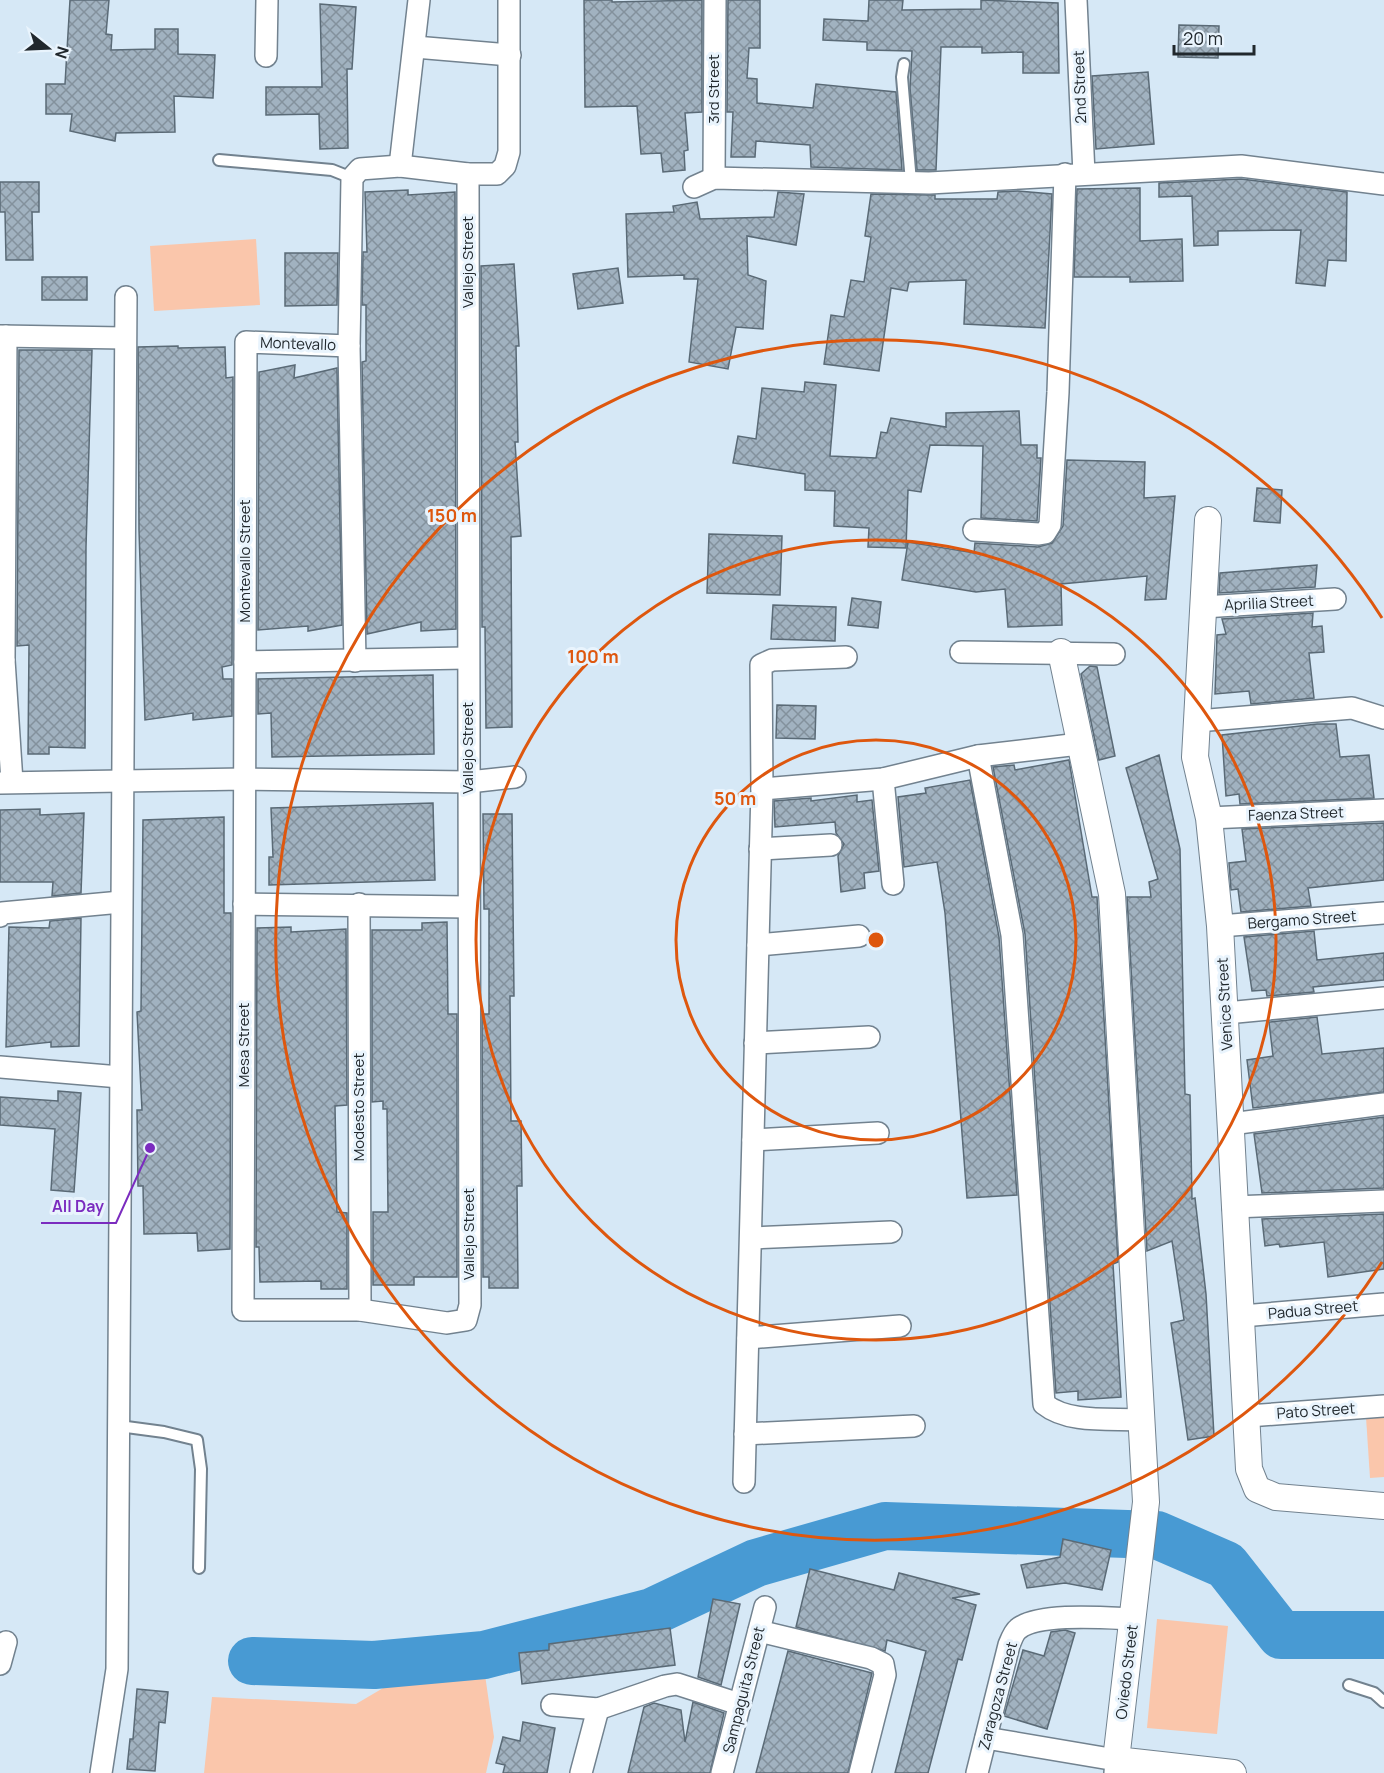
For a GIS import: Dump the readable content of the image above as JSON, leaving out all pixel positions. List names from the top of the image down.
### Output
{
  "streets": {
    "street": [
      "2nd Street",
      "3rd Street",
      "Vallejo Street",
      "Montevallo",
      "Montevallo Street",
      "Aprilia Street",
      "Faenza Street",
      "Bergamo Street",
      "Venice Street",
      "Mesa Street",
      "Modesto Street",
      "Padua Street",
      "Pato Street",
      "Oviedo Street",
      "Sampaguita Street",
      "Zaragoza Street"
    ]
  },
  "crossings": [
    ["Vallejo Street", "Mesa Street"],
    ["Vallejo Street", "Modesto Street"],
    ["Montevallo", "Montevallo Street"],
    ["Montevallo Street", "Mesa Street"],
    ["Aprilia Street", "Venice Street"],
    ["Faenza Street", "Venice Street"],
    ["Bergamo Street", "Venice Street"],
    ["Venice Street", "Padua Street"],
    ["Venice Street", "Pato Street"],
    ["Mesa Street", "Modesto Street"],
    ["Oviedo Street", "Zaragoza Street"]
  ],
  "places": ["All Day"],
  "scale_bar": "20 m",
  "north": "right",
  "rings": ["150 m", "100 m", "50 m"]
}
